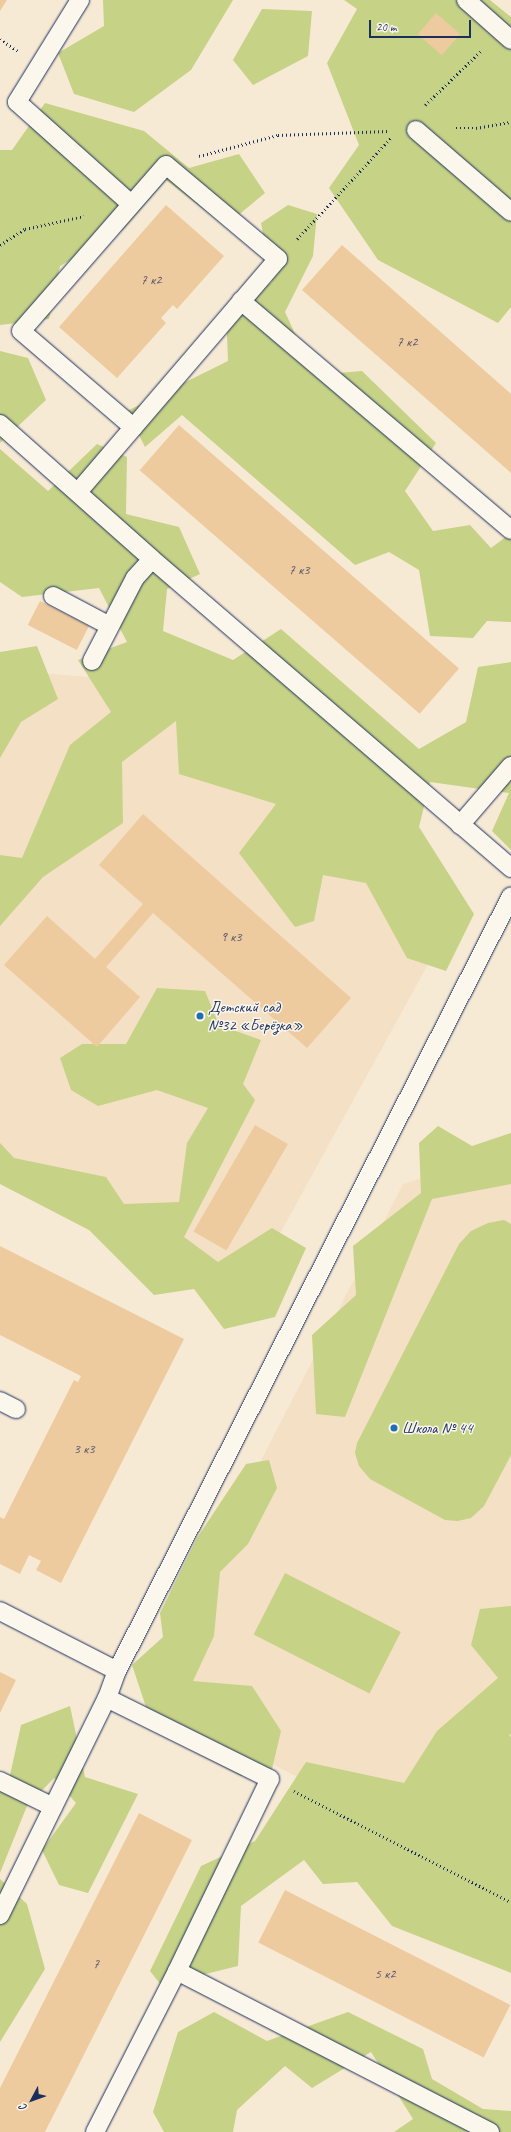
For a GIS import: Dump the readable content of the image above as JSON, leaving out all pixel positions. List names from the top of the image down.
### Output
{
  "places": ["Детский сад №32 «Берёзка»", "Школа № 44"],
  "house_numbers": [
    "7 к2",
    "7 к2",
    "7 к3",
    "9 к3",
    "3 к3",
    "7",
    "5 к2"
  ],
  "scale_bar": "20 m",
  "north": "bottom left"
}
